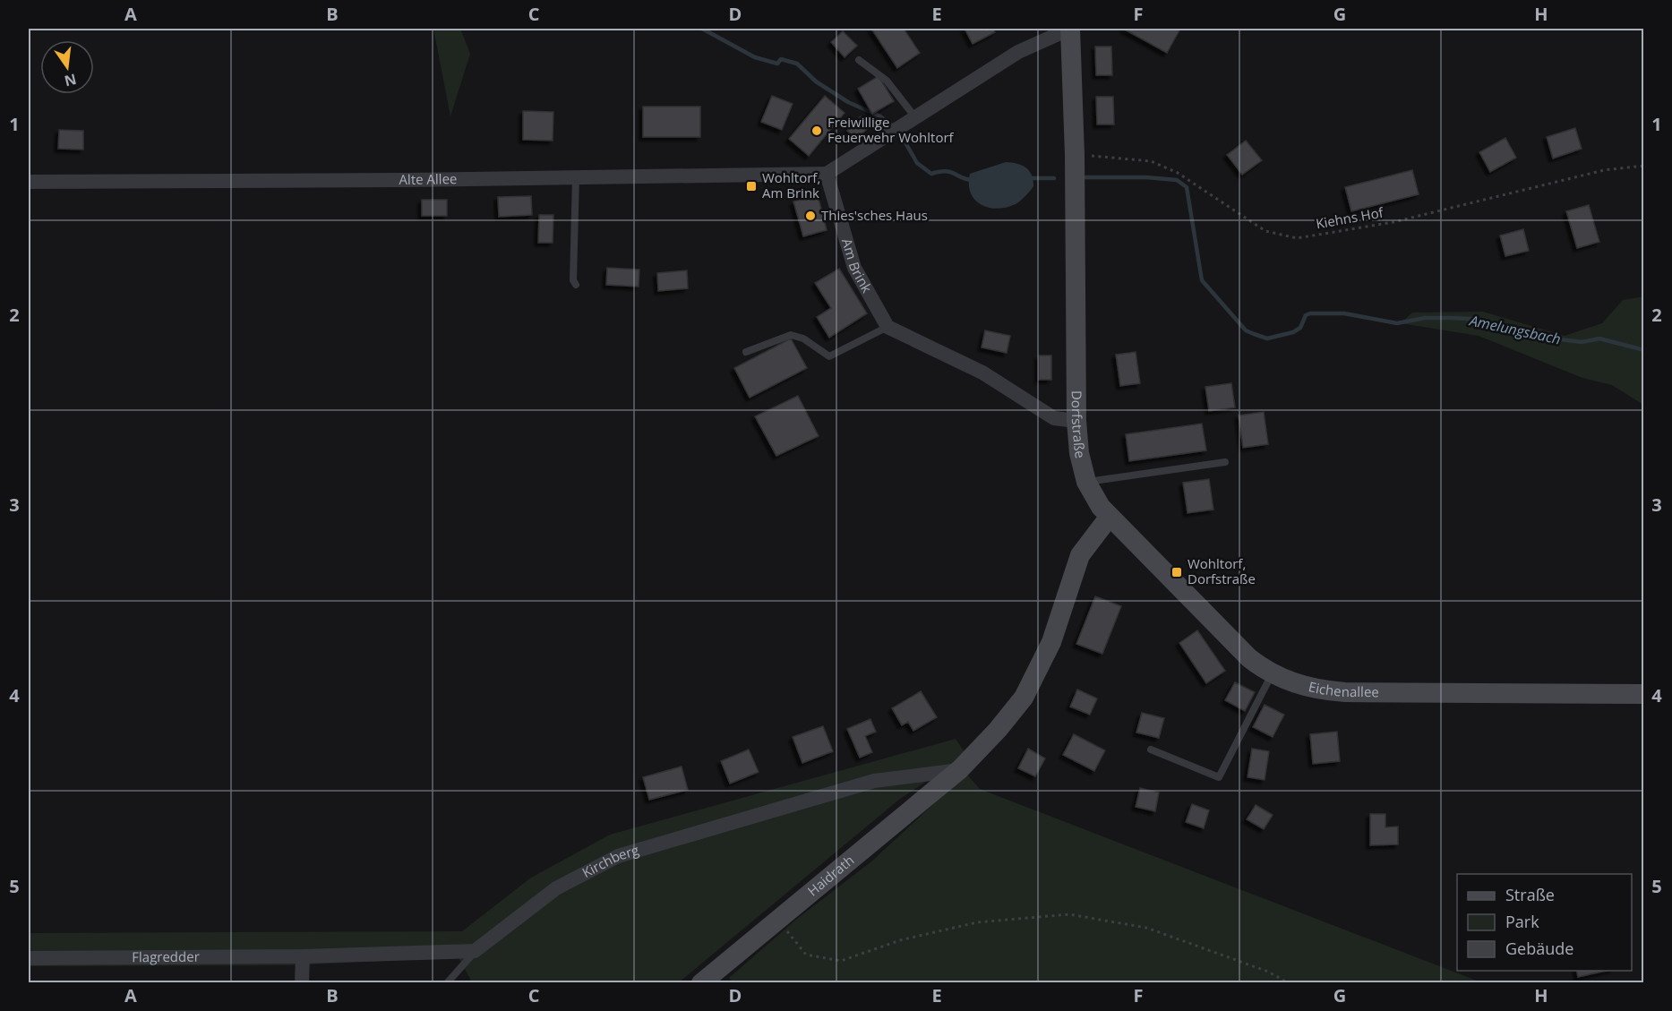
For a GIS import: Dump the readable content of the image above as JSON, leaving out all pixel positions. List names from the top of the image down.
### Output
{
  "streets": {
    "street": [
      "Alte Allee",
      "Am Brink",
      "Dorfstraße",
      "Eichenallee",
      "Kirchberg",
      "Haidrath",
      "Flagredder"
    ],
    "path": ["Kiehns Hof"]
  },
  "crossings": [
    ["Alte Allee", "Am Brink"],
    ["Kiehns Hof", "Dorfstraße"],
    ["Dorfstraße", "Eichenallee"],
    ["Kirchberg", "Haidrath"]
  ],
  "water": ["Amelungsbach"],
  "places": {
    "other": ["Freiwillige Feuerwehr Wohltorf", "Thies'sches Haus"],
    "transit": ["Wohltorf, Am Brink", "Wohltorf, Dorfstraße"]
  },
  "legend": ["Straße", "Park", "Gebäude"],
  "north": "bottom",
  "grid": {
    "columns": [
      "A",
      "B",
      "C",
      "D",
      "E",
      "F",
      "G",
      "H"
    ],
    "rows": [
      "1",
      "2",
      "3",
      "4",
      "5"
    ]
  }
}
